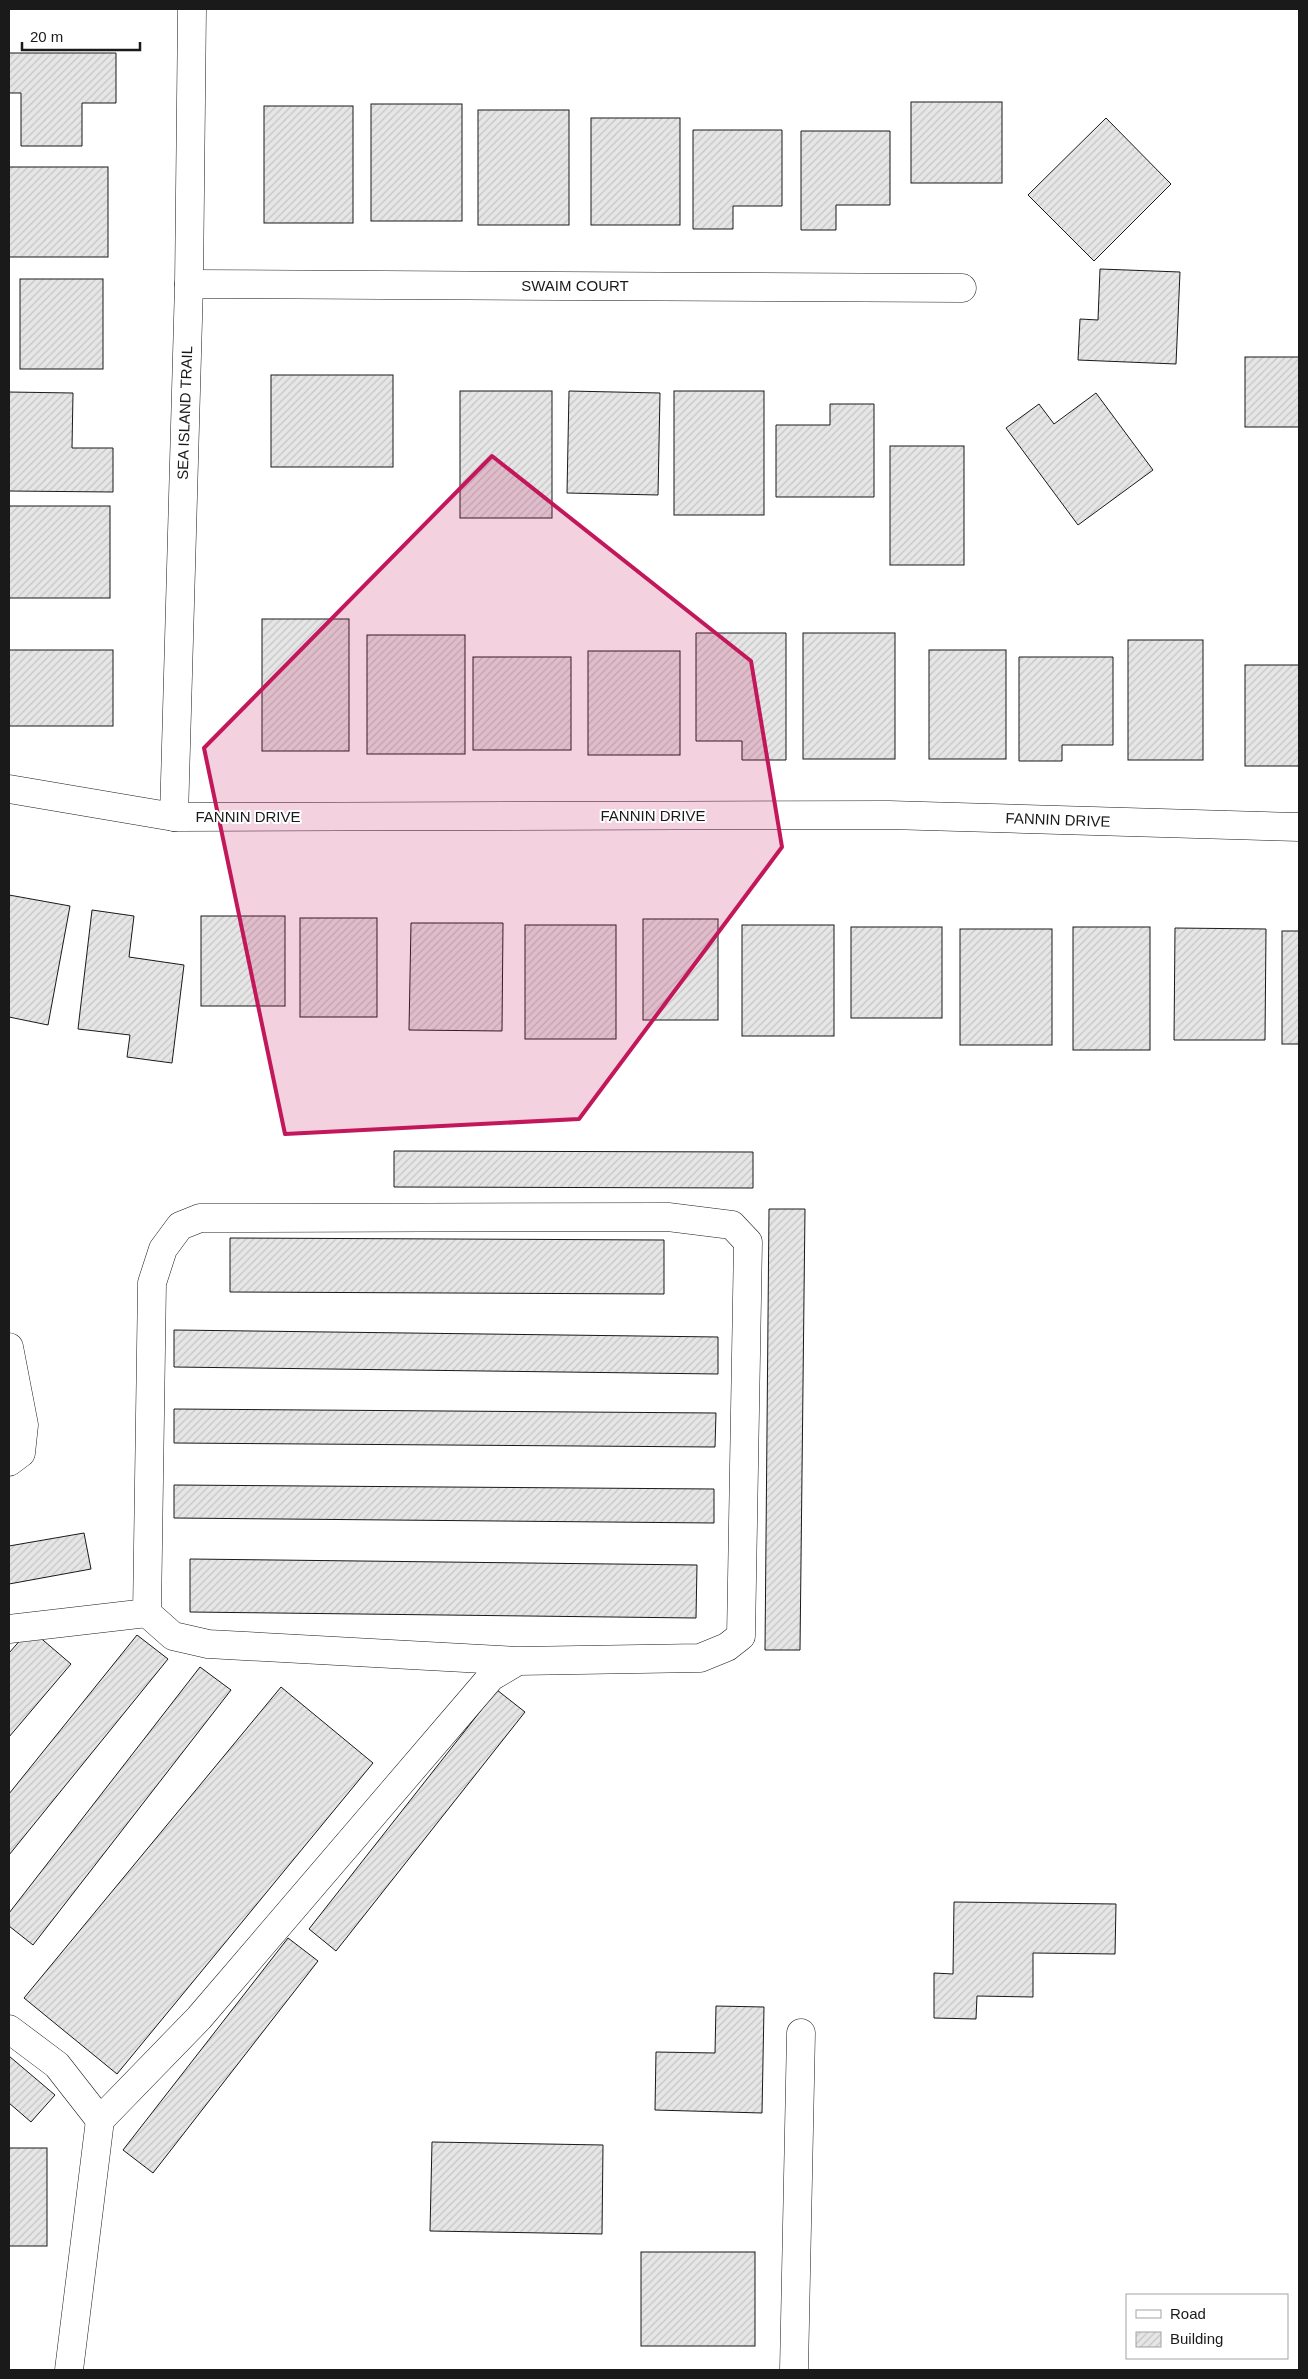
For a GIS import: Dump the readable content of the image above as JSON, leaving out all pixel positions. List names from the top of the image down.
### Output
{
  "streets": {
    "street": ["SWAIM COURT", "SEA ISLAND TRAIL", "FANNIN DRIVE"]
  },
  "crossings": [
    ["SWAIM COURT", "SEA ISLAND TRAIL"],
    ["SEA ISLAND TRAIL", "FANNIN DRIVE"]
  ],
  "legend": ["Road", "Building"],
  "scale_bar": "20 m"
}
